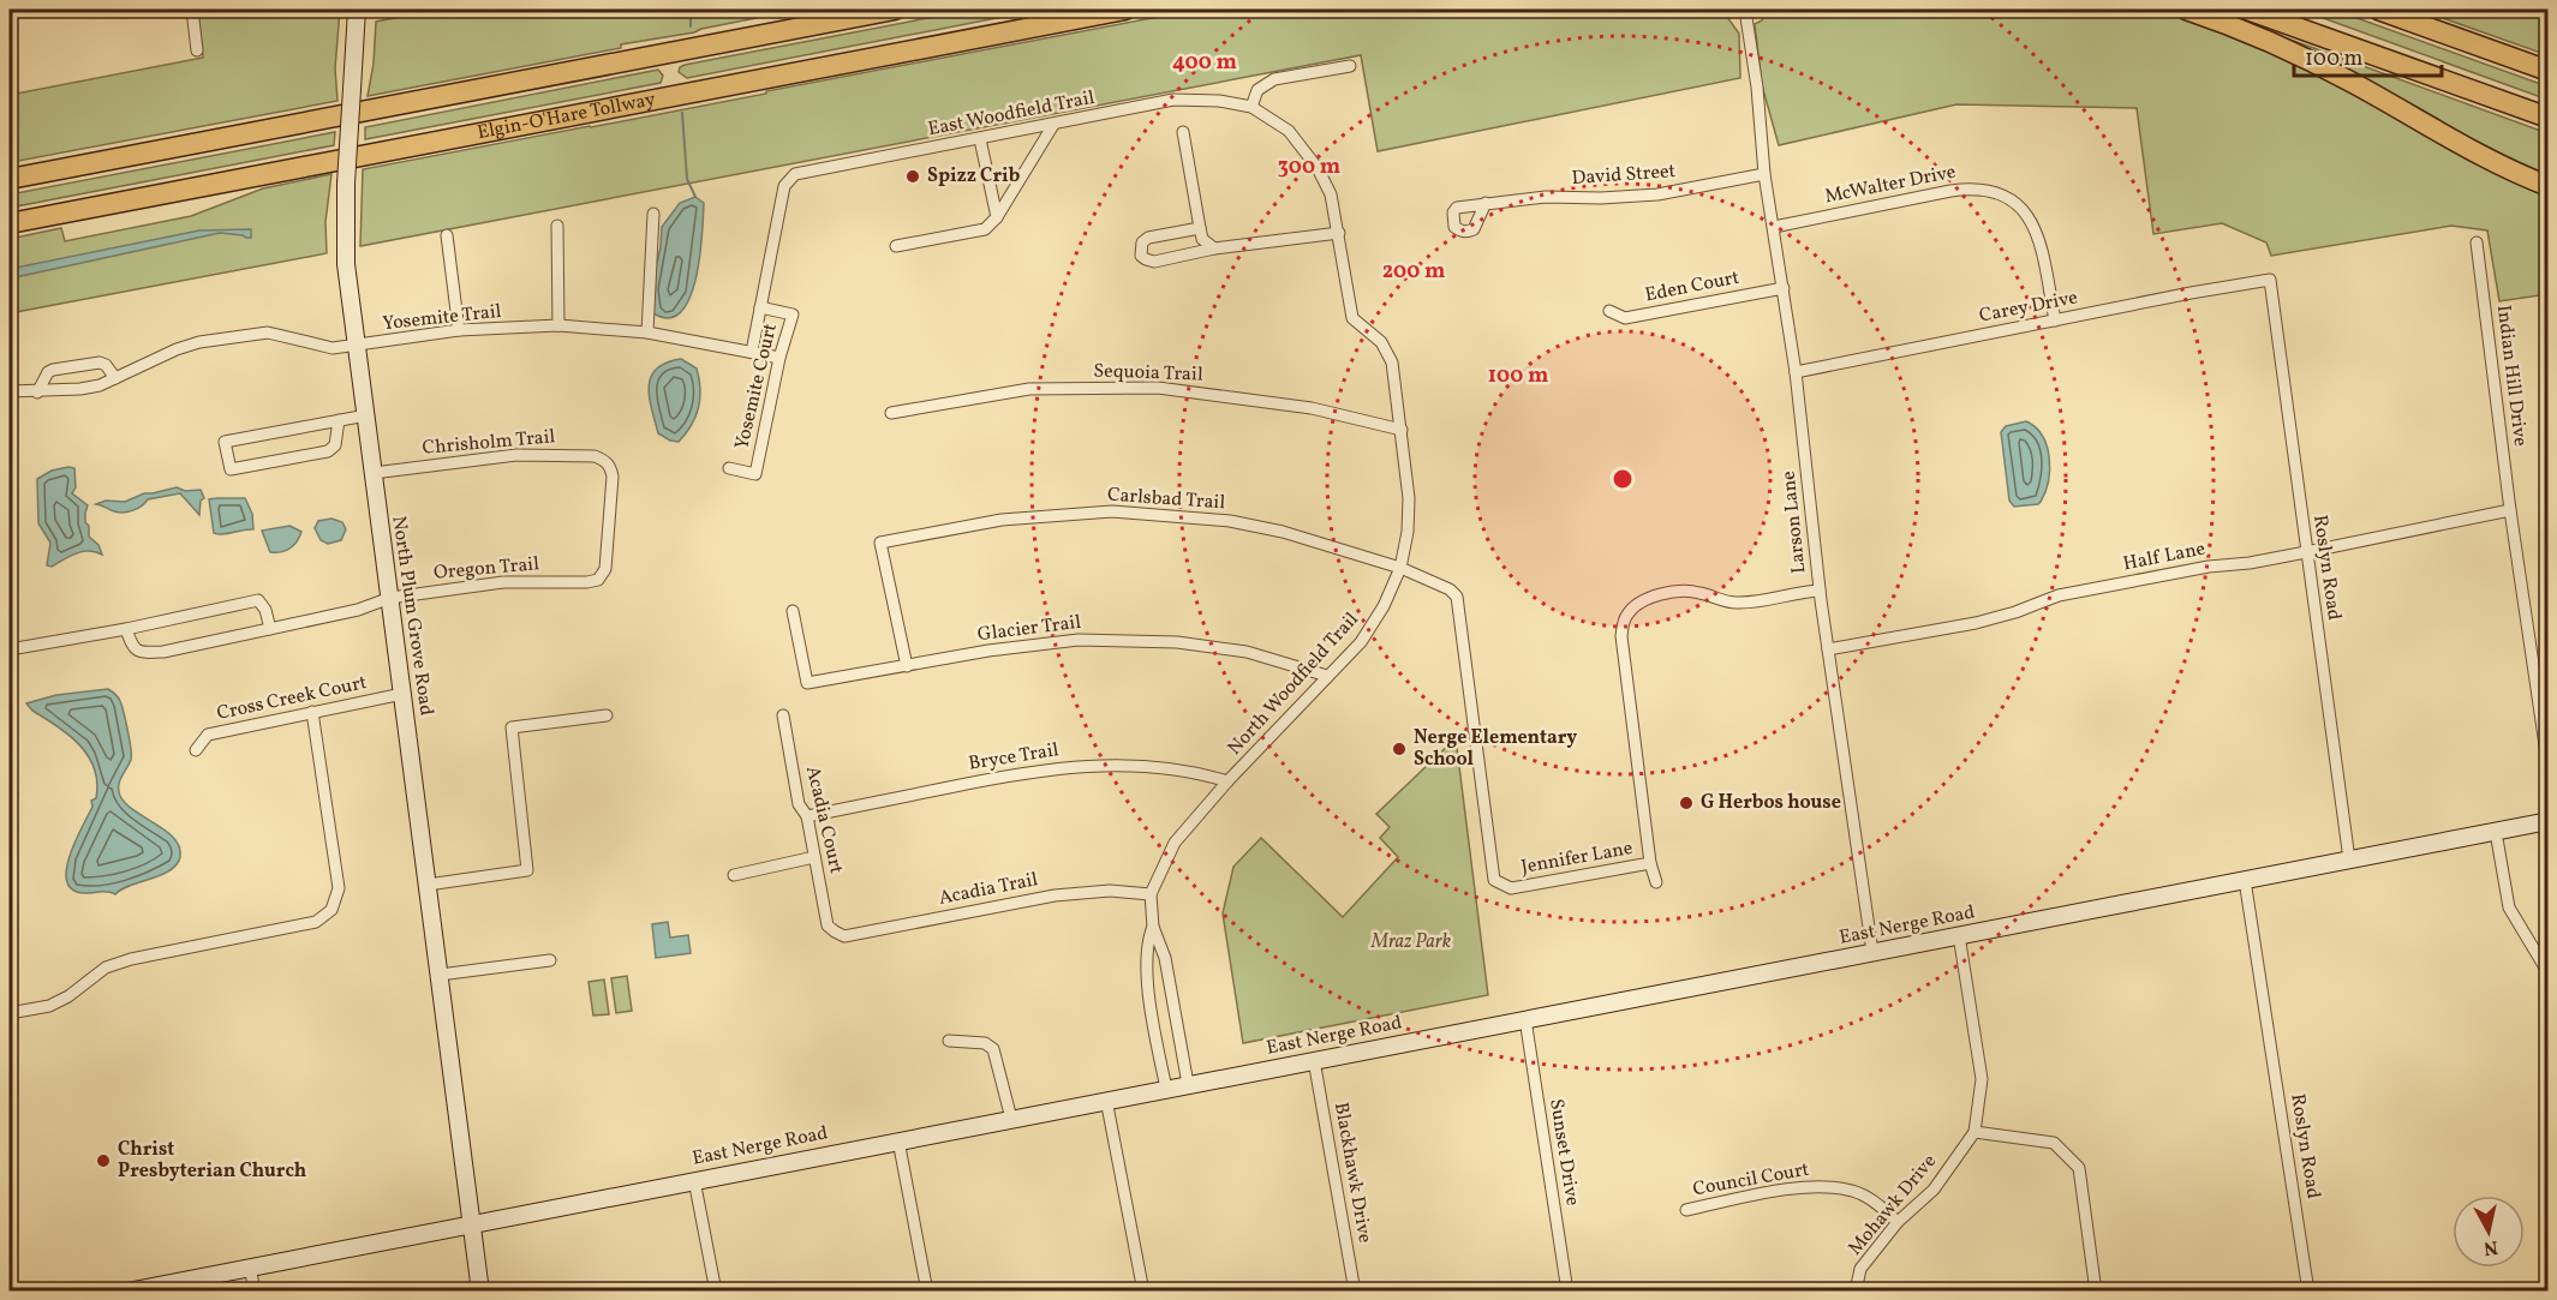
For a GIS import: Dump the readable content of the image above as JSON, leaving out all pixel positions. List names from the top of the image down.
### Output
{
  "streets": {
    "highway": ["Elgin-O'Hare Tollway"],
    "main road": ["North Plum Grove Road", "East Nerge Road"],
    "street": [
      "East Woodfield Trail",
      "David Street",
      "McWalter Drive",
      "Eden Court",
      "Carey Drive",
      "Yosemite Trail",
      "Sequoia Trail",
      "Indian Hill Drive",
      "Yosemite Court",
      "Chrisholm Trail",
      "Carlsbad Trail",
      "Larson Lane",
      "Half Lane",
      "Roslyn Road",
      "Oregon Trail",
      "Glacier Trail",
      "North Woodfield Trail",
      "Cross Creek Court",
      "Bryce Trail",
      "Acadia Court",
      "Jennifer Lane",
      "Acadia Trail",
      "Sunset Drive",
      "Blackhawk Drive",
      "Council Court",
      "Mohawk Drive"
    ]
  },
  "crossings": [
    ["East Woodfield Trail", "Yosemite Court"],
    ["East Woodfield Trail", "North Woodfield Trail"],
    ["David Street", "Larson Lane"],
    ["McWalter Drive", "Carey Drive"],
    ["McWalter Drive", "Larson Lane"],
    ["Eden Court", "Larson Lane"],
    ["Carey Drive", "Larson Lane"],
    ["Carey Drive", "Roslyn Road"],
    ["Yosemite Trail", "Yosemite Court"],
    ["Yosemite Trail", "North Plum Grove Road"],
    ["Sequoia Trail", "North Woodfield Trail"],
    ["Indian Hill Drive", "Half Lane"],
    ["Chrisholm Trail", "Oregon Trail"],
    ["Chrisholm Trail", "North Plum Grove Road"],
    ["Carlsbad Trail", "Glacier Trail"],
    ["Carlsbad Trail", "North Woodfield Trail"],
    ["Carlsbad Trail", "Jennifer Lane"],
    ["Larson Lane", "Half Lane"],
    ["Larson Lane", "Jennifer Lane"],
    ["Larson Lane", "East Nerge Road"],
    ["Half Lane", "Roslyn Road"],
    ["Roslyn Road", "East Nerge Road"],
    ["Oregon Trail", "North Plum Grove Road"],
    ["North Plum Grove Road", "Cross Creek Court"],
    ["North Plum Grove Road", "East Nerge Road"],
    ["Glacier Trail", "North Woodfield Trail"],
    ["North Woodfield Trail", "Bryce Trail"],
    ["North Woodfield Trail", "Jennifer Lane"],
    ["North Woodfield Trail", "Acadia Trail"],
    ["North Woodfield Trail", "East Nerge Road"],
    ["Bryce Trail", "Acadia Court"],
    ["Acadia Court", "Acadia Trail"],
    ["East Nerge Road", "Sunset Drive"],
    ["East Nerge Road", "Blackhawk Drive"],
    ["East Nerge Road", "Mohawk Drive"],
    ["Council Court", "Mohawk Drive"]
  ],
  "parks": ["Mraz Park"],
  "places": [
    "Spizz Crib",
    "Nerge Elementary School",
    "G Herbos house",
    "Christ Presbyterian Church"
  ],
  "scale_bar": "100 m",
  "north": "bottom",
  "rings": [
    "400 m",
    "300 m",
    "200 m",
    "100 m"
  ]
}
